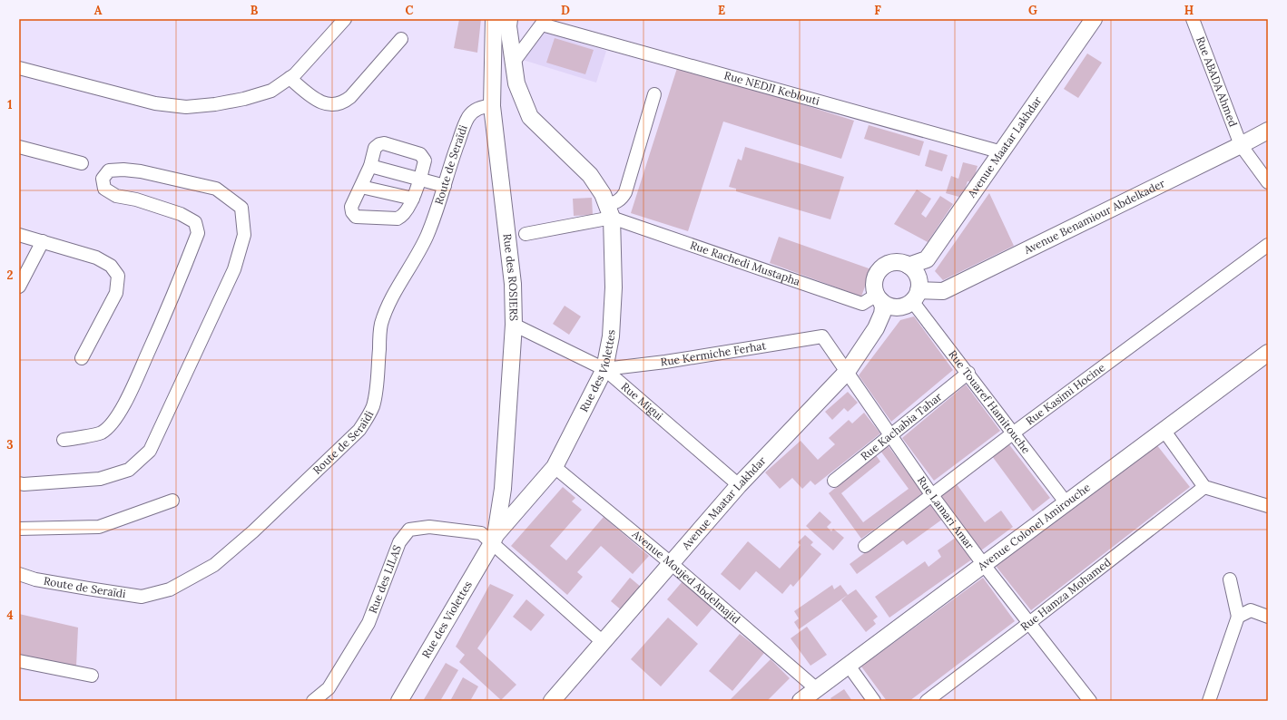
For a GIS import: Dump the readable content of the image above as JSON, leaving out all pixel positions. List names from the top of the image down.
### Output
{
  "streets": {
    "main road": [
      "Avenue Maatar Lakhdar",
      "Avenue Benamiour Abdelkader",
      "Rue des ROSIERS",
      "Rue des Violettes",
      "Avenue Colonel Amirouche"
    ],
    "street": [
      "Rue ABADA Ahmed",
      "Rue NEDJI Keblouti",
      "Route de Seraïdi",
      "Rue Rachedi Mustapha",
      "Rue Kermiche Ferhat",
      "Rue Kasimi Hocine",
      "Rue Migui",
      "Rue Touaref Hamitouche",
      "Rue Kachabia Tahar",
      "Rue Lamari Amar",
      "Avenue Moujed Abdelmajid",
      "Rue des LILAS",
      "Rue Hamza Mohamed"
    ]
  },
  "crossings": [
    ["Rue ABADA Ahmed", "Avenue Benamiour Abdelkader"],
    ["Rue NEDJI Keblouti", "Avenue Maatar Lakhdar"],
    ["Avenue Maatar Lakhdar", "Avenue Benamiour Abdelkader"],
    ["Avenue Maatar Lakhdar", "Rue Rachedi Mustapha"],
    ["Avenue Maatar Lakhdar", "Rue Migui"],
    ["Avenue Maatar Lakhdar", "Rue Touaref Hamitouche"],
    ["Avenue Maatar Lakhdar", "Rue Lamari Amar"],
    ["Avenue Maatar Lakhdar", "Avenue Moujed Abdelmajid"],
    ["Avenue Maatar Lakhdar", "Rue des LILAS"],
    ["Route de Seraïdi", "Rue des ROSIERS"],
    ["Avenue Benamiour Abdelkader", "Rue Rachedi Mustapha"],
    ["Avenue Benamiour Abdelkader", "Rue Touaref Hamitouche"],
    ["Rue Rachedi Mustapha", "Rue des Violettes"],
    ["Rue Rachedi Mustapha", "Rue Touaref Hamitouche"],
    ["Rue des ROSIERS", "Rue des Violettes"],
    ["Rue des ROSIERS", "Rue Migui"],
    ["Rue des ROSIERS", "Rue des LILAS"],
    ["Rue Kermiche Ferhat", "Rue des Violettes"],
    ["Rue Kermiche Ferhat", "Rue Migui"],
    ["Rue Kermiche Ferhat", "Rue Lamari Amar"],
    ["Rue des Violettes", "Rue Migui"],
    ["Rue des Violettes", "Avenue Moujed Abdelmajid"],
    ["Rue des Violettes", "Rue des LILAS"],
    ["Rue Kasimi Hocine", "Rue Touaref Hamitouche"],
    ["Rue Kasimi Hocine", "Rue Lamari Amar"],
    ["Rue Touaref Hamitouche", "Rue Kachabia Tahar"],
    ["Rue Touaref Hamitouche", "Avenue Colonel Amirouche"],
    ["Rue Kachabia Tahar", "Rue Lamari Amar"],
    ["Rue Lamari Amar", "Avenue Colonel Amirouche"],
    ["Rue Lamari Amar", "Rue Hamza Mohamed"],
    ["Avenue Colonel Amirouche", "Avenue Moujed Abdelmajid"]
  ],
  "grid": {
    "columns": [
      "A",
      "B",
      "C",
      "D",
      "E",
      "F",
      "G",
      "H"
    ],
    "rows": [
      "1",
      "2",
      "3",
      "4"
    ]
  }
}
